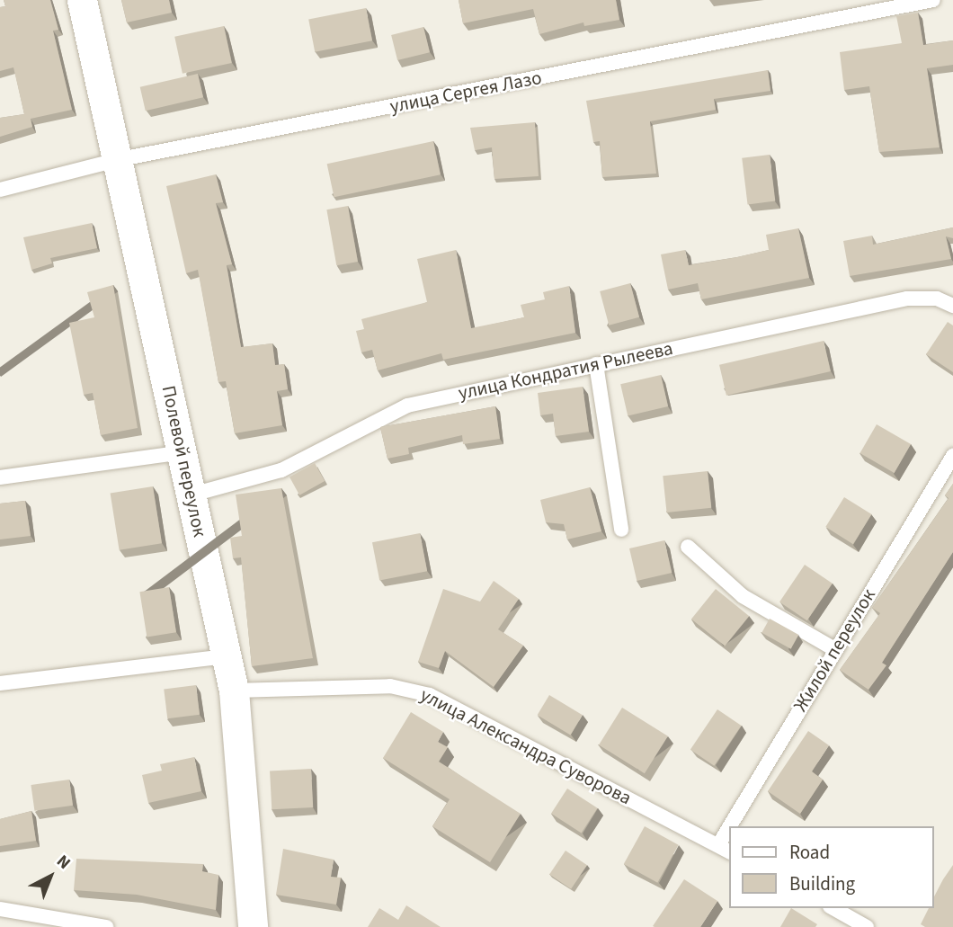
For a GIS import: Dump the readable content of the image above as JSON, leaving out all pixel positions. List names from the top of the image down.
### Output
{
  "streets": {
    "street": ["Полевой переулок"],
    "lane": [
      "улица Сергея Лазо",
      "улица Кондратия Рылеева",
      "Жилой переулок",
      "улица Александра Суворова"
    ]
  },
  "crossings": [
    ["улица Сергея Лазо", "Полевой переулок"],
    ["улица Кондратия Рылеева", "Полевой переулок"],
    ["Полевой переулок", "улица Александра Суворова"]
  ],
  "legend": ["Road", "Building"],
  "north": "top right"
}
